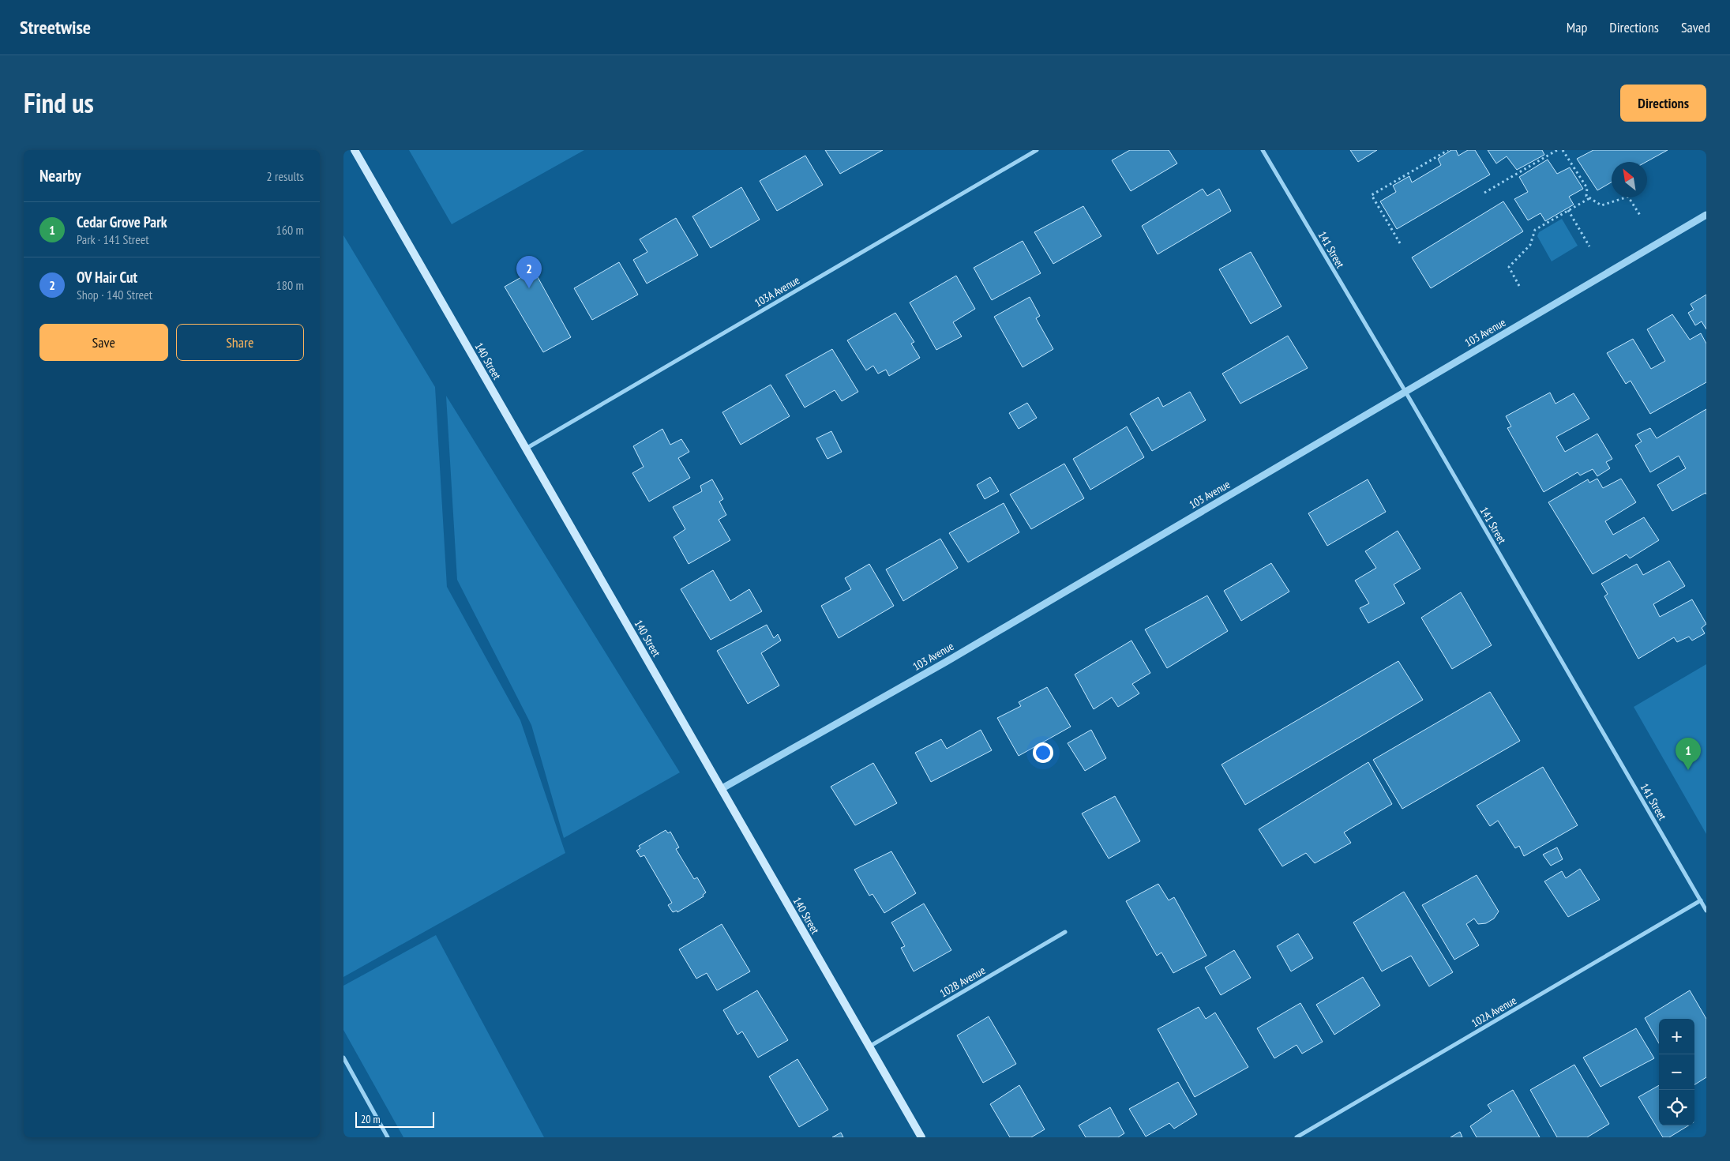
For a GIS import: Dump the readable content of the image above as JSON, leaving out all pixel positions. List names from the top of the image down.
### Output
{
  "streets": {
    "main road": ["140 Street"],
    "street": [
      "141 Street",
      "103A Avenue",
      "103 Avenue",
      "102B Avenue",
      "102A Avenue"
    ]
  },
  "crossings": [
    ["141 Street", "103 Avenue"],
    ["141 Street", "102A Avenue"],
    ["103A Avenue", "140 Street"],
    ["103 Avenue", "140 Street"],
    ["140 Street", "102B Avenue"]
  ],
  "scale_bar": "20 m",
  "north": "top left",
  "page": {
    "header": "Streetwise",
    "nav": ["Map", "Directions", "Saved"],
    "title": "Find us",
    "buttons": [
      "Directions",
      ["Save", "Share"]
    ],
    "heading": ["Nearby", "2 results"],
    "list": [
      {
        "mark": "1",
        "name": "Cedar Grove Park",
        "note": "Park · 141 Street",
        "value": "160 m"
      },
      {
        "mark": "2",
        "name": "OV Hair Cut",
        "note": "Shop · 140 Street",
        "value": "180 m"
      }
    ],
    "pins": ["2", "1"],
    "map_buttons": ["+", "−"],
    "scale": "20 m"
  }
}
